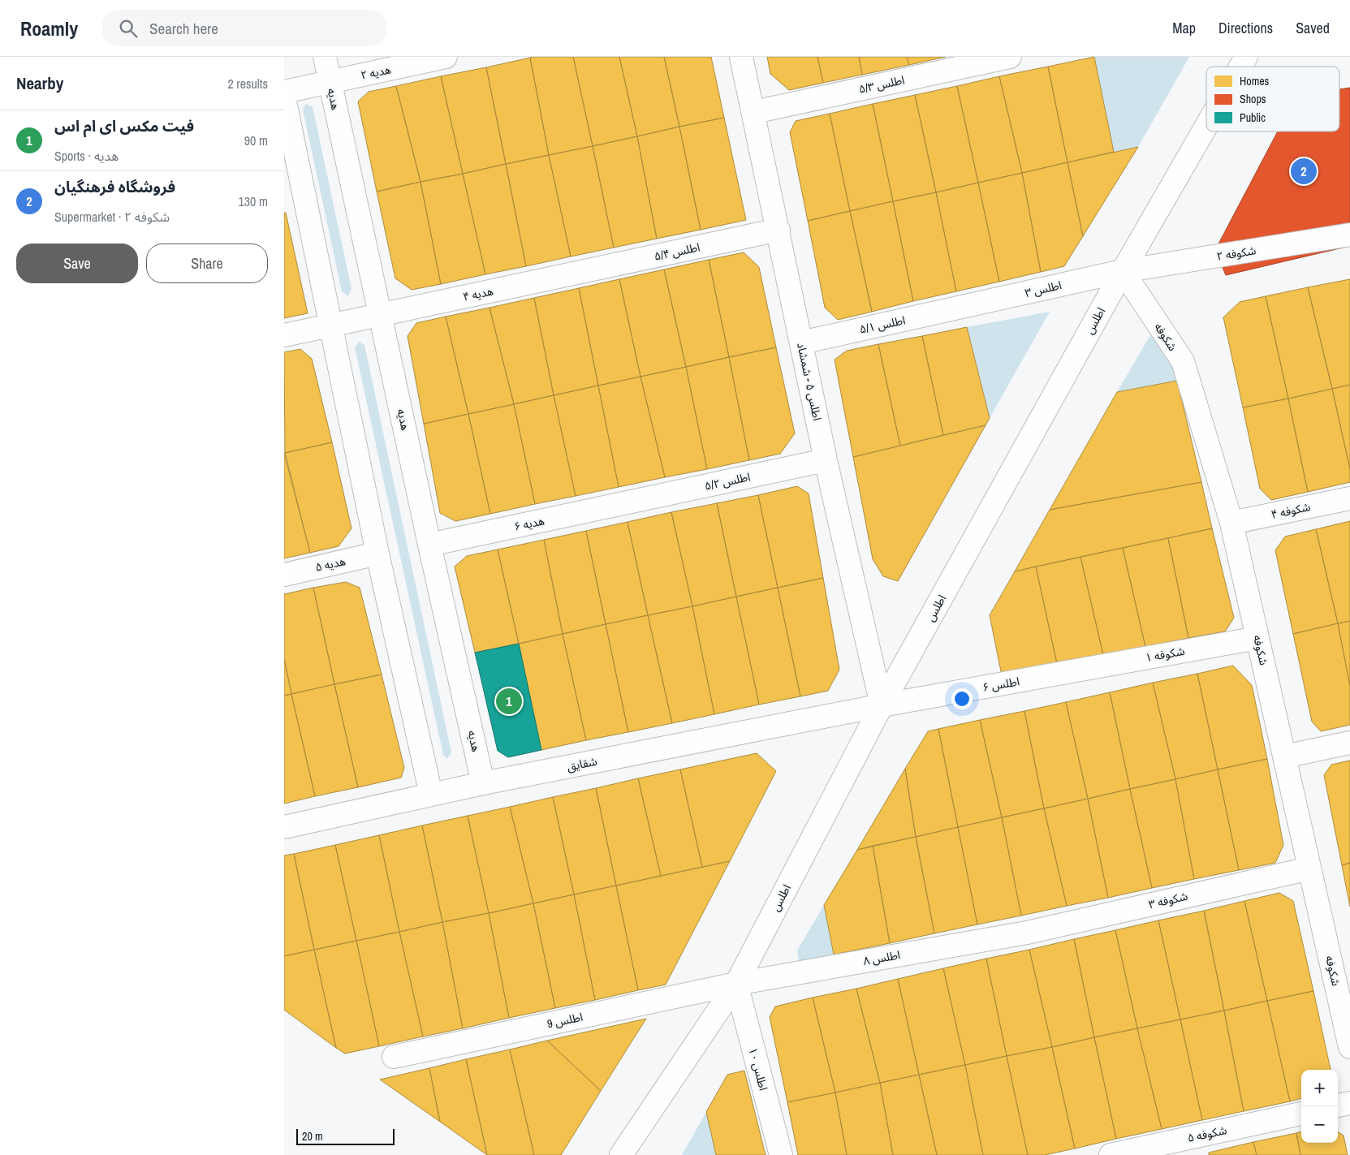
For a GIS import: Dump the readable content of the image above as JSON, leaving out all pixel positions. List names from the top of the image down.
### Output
{
  "streets": {
    "street": [
      "هدیه ۲",
      "اطلس ۵/۳",
      "هدیه",
      "اطلس ۵/۴",
      "شکوفه ۲",
      "اطلس ۳",
      "هدیه ۴",
      "اطلس",
      "اطلس ۵/۱",
      "شکوفه",
      "اطلس ۵ - شمشاد",
      "اطلس ۵/۲",
      "شکوفه ۴",
      "هدیه ۶",
      "هدیه ۵",
      "شکوفه ۱",
      "اطلس ۶",
      "شقایق",
      "شکوفه ۳",
      "اطلس ۸",
      "اطلس 9",
      "اطلس ۱۰",
      "شکوفه ۵"
    ]
  },
  "crossings": [
    ["هدیه ۲", "هدیه"],
    ["اطلس ۵/۳", "اطلس ۵ - شمشاد"],
    ["هدیه", "هدیه ۴"],
    ["هدیه", "هدیه ۶"],
    ["هدیه", "شقایق"],
    ["اطلس ۵/۴", "هدیه ۴"],
    ["اطلس ۵/۴", "اطلس ۵ - شمشاد"],
    ["شکوفه ۲", "اطلس ۳"],
    ["شکوفه ۲", "اطلس"],
    ["شکوفه ۲", "شکوفه"],
    ["اطلس ۳", "اطلس"],
    ["اطلس ۳", "اطلس ۵/۱"],
    ["اطلس ۳", "شکوفه"],
    ["اطلس", "شکوفه"],
    ["اطلس", "اطلس ۵ - شمشاد"],
    ["اطلس", "اطلس ۶"],
    ["اطلس", "شقایق"],
    ["اطلس", "اطلس ۸"],
    ["اطلس", "اطلس 9"],
    ["اطلس", "اطلس ۱۰"],
    ["اطلس ۵/۱", "اطلس ۵ - شمشاد"],
    ["شکوفه", "شکوفه ۴"],
    ["شکوفه", "شکوفه ۱"],
    ["شکوفه", "شکوفه ۳"],
    ["اطلس ۵ - شمشاد", "اطلس ۵/۲"],
    ["اطلس ۵ - شمشاد", "اطلس ۶"],
    ["اطلس ۵ - شمشاد", "شقایق"],
    ["اطلس ۵/۲", "هدیه ۶"],
    ["شکوفه ۱", "اطلس ۶"],
    ["اطلس ۶", "شقایق"],
    ["شکوفه ۳", "اطلس ۸"],
    ["اطلس ۸", "اطلس 9"],
    ["اطلس ۸", "اطلس ۱۰"],
    ["اطلس 9", "اطلس ۱۰"]
  ],
  "legend": ["Homes", "Shops", "Public"],
  "scale_bar": "20 m",
  "page": {
    "header": "Roamly",
    "search": "Search here",
    "nav": ["Map", "Directions", "Saved"],
    "heading": ["Nearby", "2 results"],
    "list": [
      {
        "mark": "1",
        "name": "فیت مکس ای ام اس",
        "note": "Sports · هدیه",
        "value": "90 m"
      },
      {
        "mark": "2",
        "name": "فروشگاه فرهنگیان",
        "note": "Supermarket · شکوفه ۲",
        "value": "130 m"
      }
    ],
    "pins": ["2", "1"],
    "buttons": ["Save", "Share"],
    "map_buttons": ["+", "−"],
    "scale": "20 m"
  }
}
